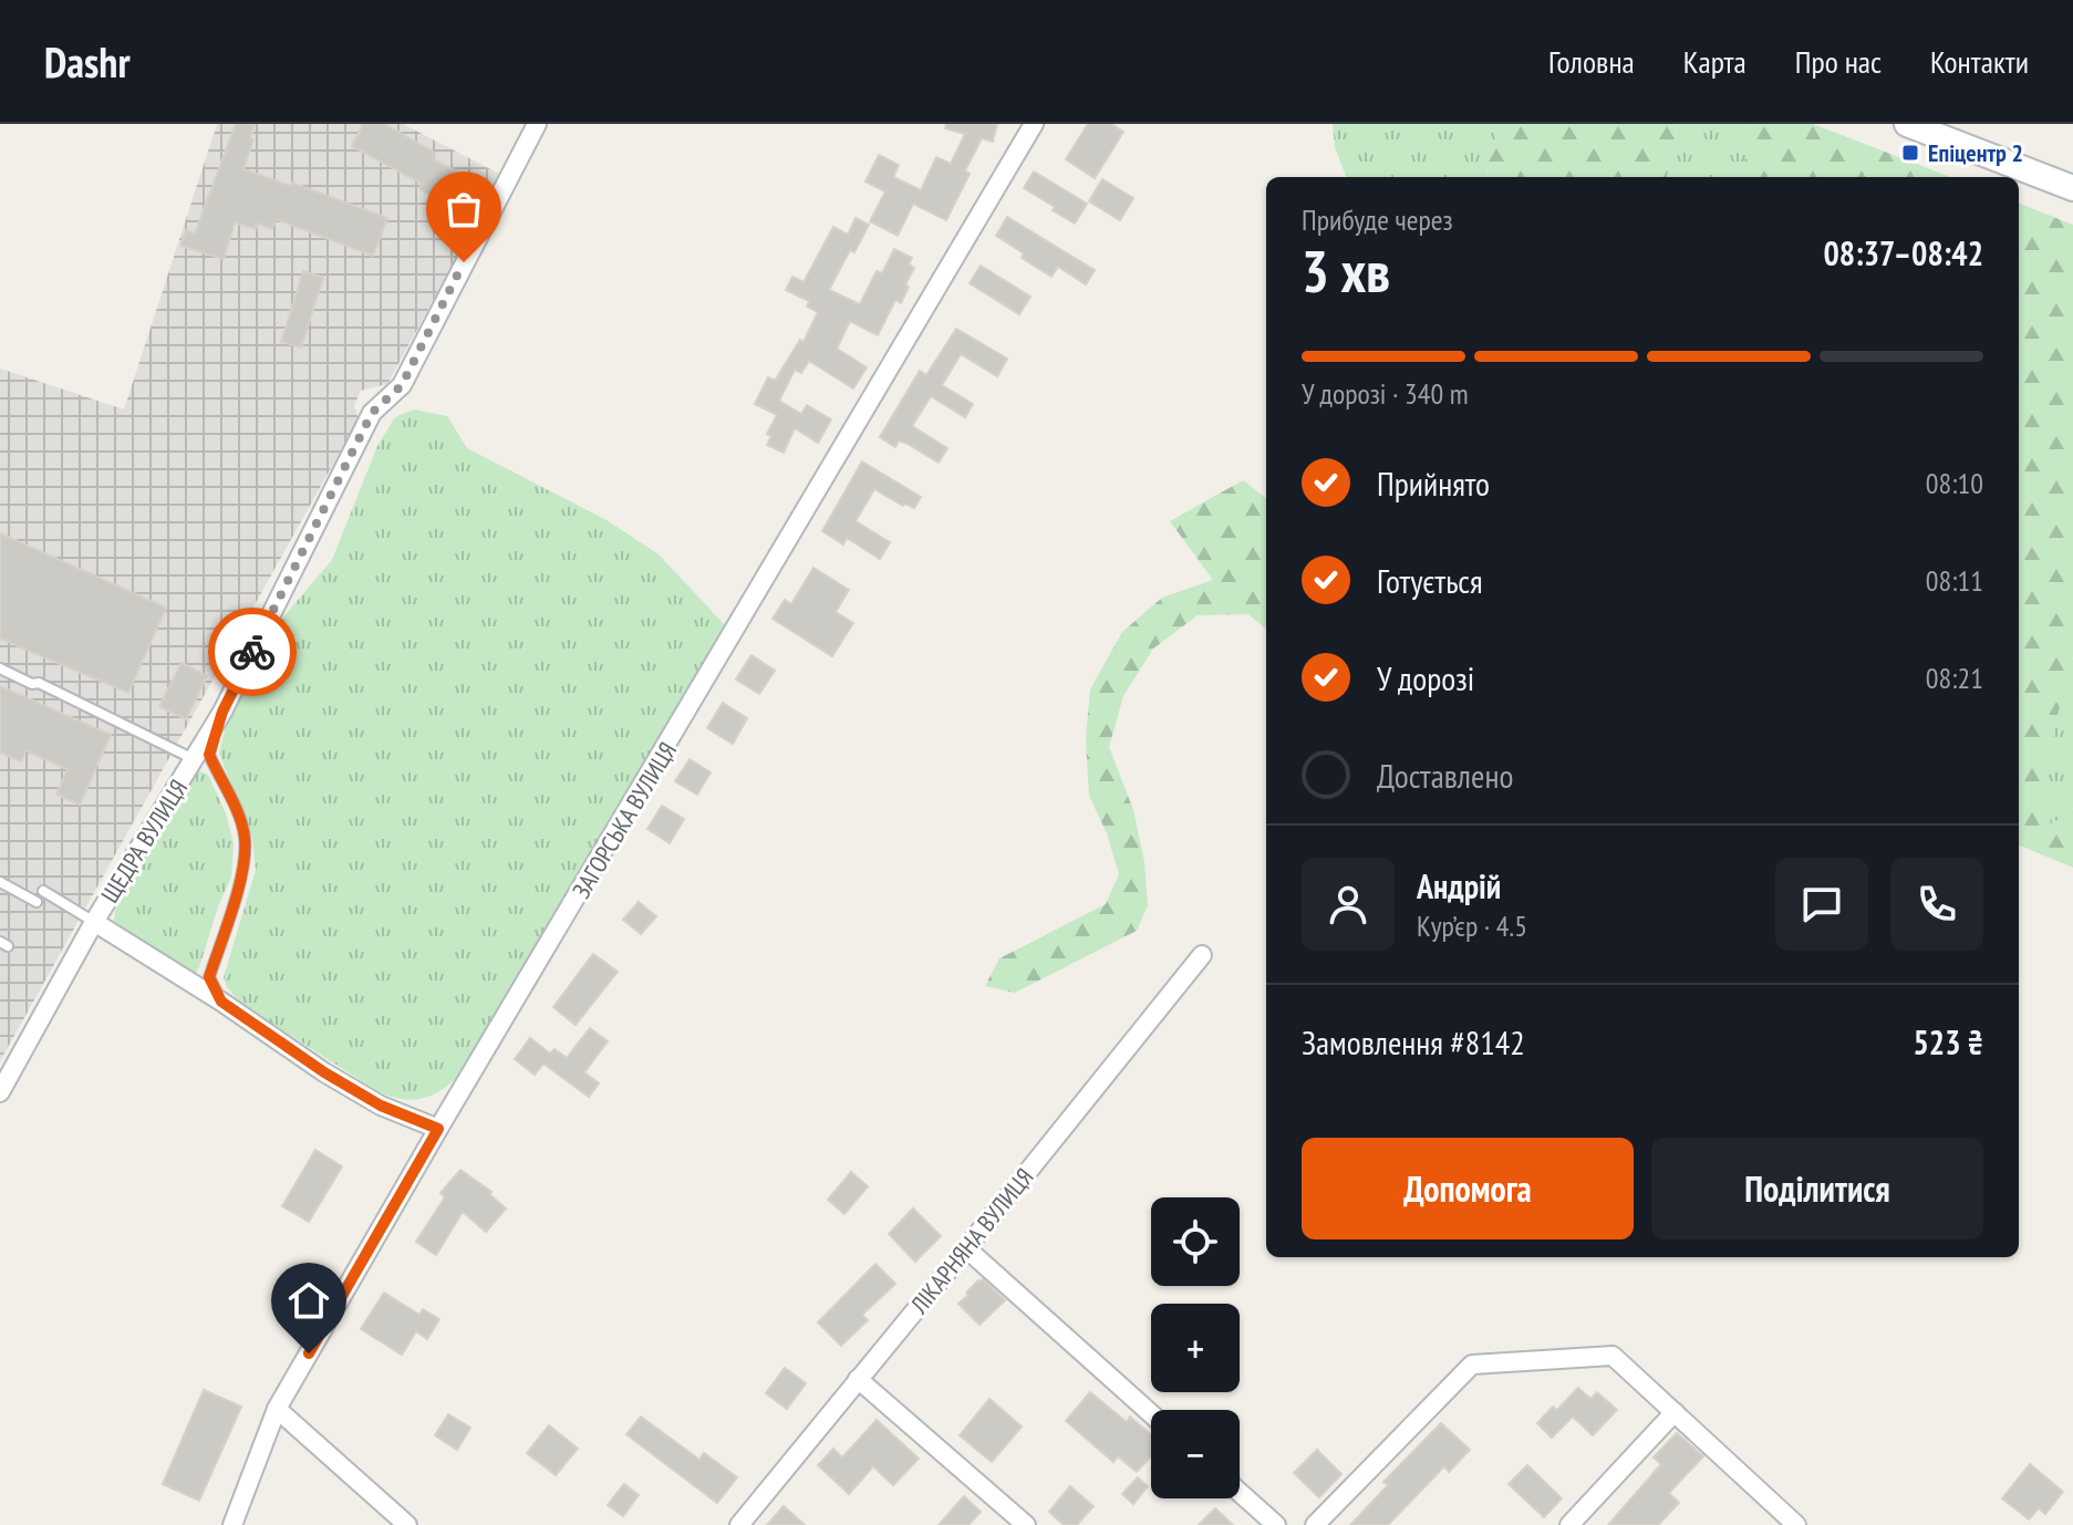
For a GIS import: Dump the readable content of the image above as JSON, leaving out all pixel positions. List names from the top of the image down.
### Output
{
  "streets": {
    "street": ["ЗАГОРСЬКА ВУЛИЦЯ", "ЩЕДРА ВУЛИЦЯ", "ЛІКАРНЯНА ВУЛИЦЯ"]
  },
  "places": {
    "transit": ["Епіцентр 2"]
  },
  "page": {
    "header": "Dashr",
    "nav": [
      "Головна",
      "Карта",
      "Про нас",
      "Контакти"
    ],
    "heading": ["3 хв", "Прибуде через", "08:37–08:42"],
    "panel": [
      "Андрій",
      "Кур’єр · 4.5",
      "Замовлення #8142",
      "523 ₴"
    ],
    "bar": "У дорозі · 340 m",
    "list": [
      ["Прийнято", "08:10"],
      ["Готується", "08:11"],
      ["У дорозі", "08:21"],
      "Доставлено"
    ],
    "buttons": ["Допомога", "Поділитися"],
    "map_buttons": ["+", "−"]
  }
}
